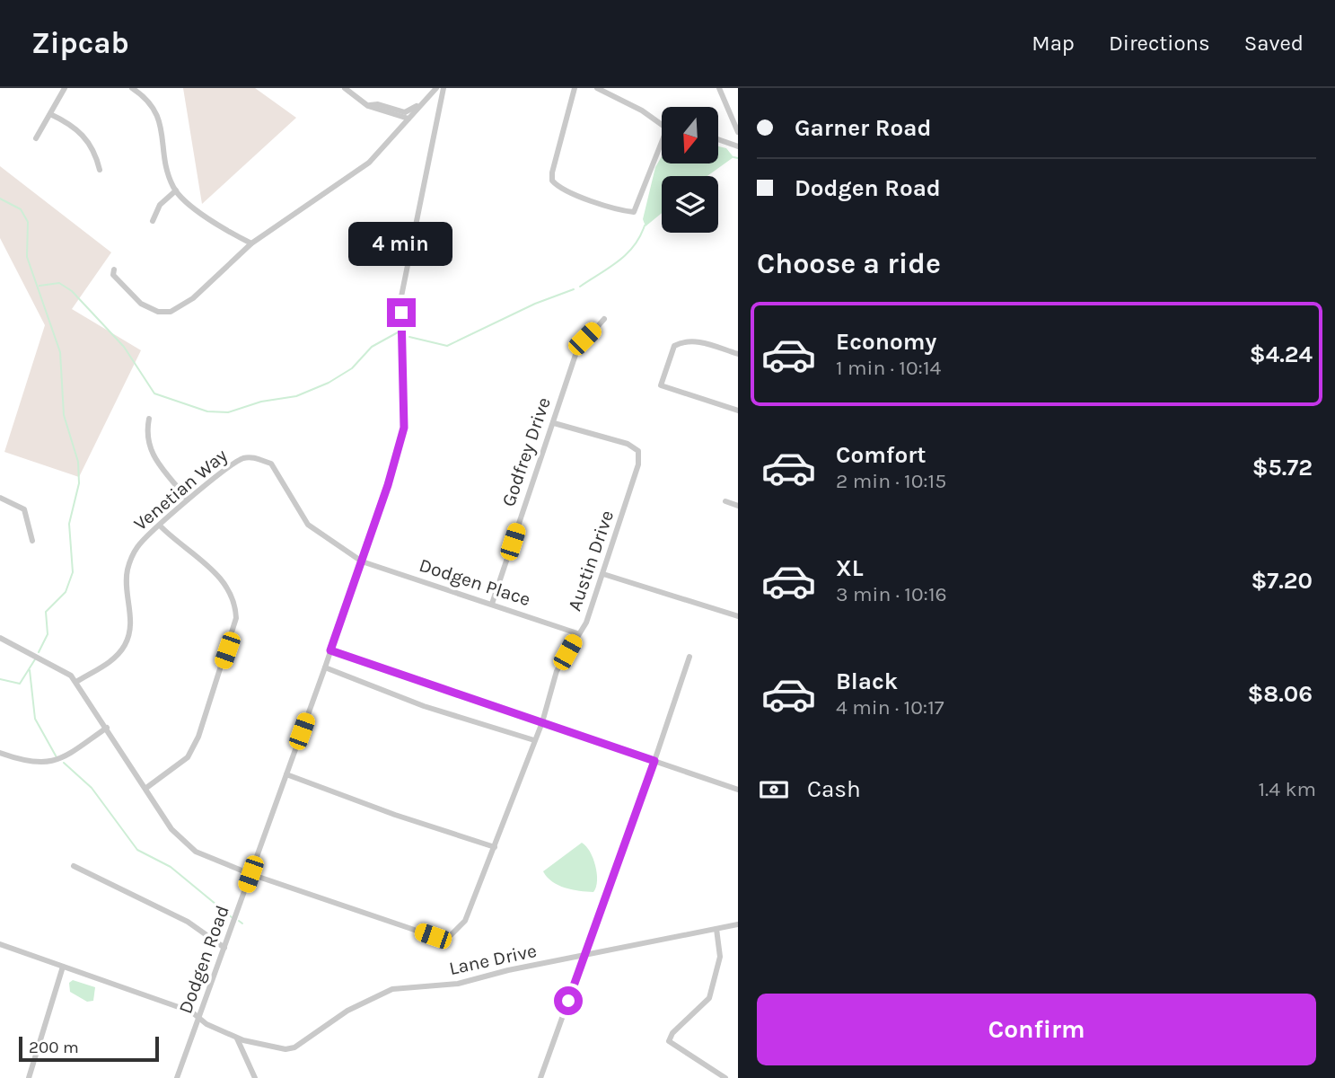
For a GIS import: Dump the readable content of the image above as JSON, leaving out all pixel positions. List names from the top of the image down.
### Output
{
  "streets": {
    "street": [
      "Godfrey Drive",
      "Venetian Way",
      "Austin Drive",
      "Dodgen Place",
      "Dodgen Road",
      "Lane Drive"
    ]
  },
  "crossings": [
    ["Godfrey Drive", "Austin Drive"],
    ["Godfrey Drive", "Dodgen Place"],
    ["Venetian Way", "Dodgen Place"],
    ["Venetian Way", "Dodgen Road"],
    ["Austin Drive", "Dodgen Place"],
    ["Austin Drive", "Dodgen Road"],
    ["Dodgen Place", "Dodgen Road"],
    ["Dodgen Road", "Lane Drive"]
  ],
  "scale_bar": "200 m",
  "north": "bottom",
  "page": {
    "header": "Zipcab",
    "nav": ["Map", "Directions", "Saved"],
    "banner": ["Garner Road", "Dodgen Road"],
    "bubble": "4 min",
    "heading": "Choose a ride",
    "list": [
      {
        "name": "Economy",
        "note": "1 min · 10:14",
        "value": "$4.24"
      },
      {
        "name": "Comfort",
        "note": "2 min · 10:15",
        "value": "$5.72"
      },
      {
        "name": "XL",
        "note": "3 min · 10:16",
        "value": "$7.20"
      },
      {
        "name": "Black",
        "note": "4 min · 10:17",
        "value": "$8.06"
      }
    ],
    "pay": ["Cash", "1.4 km"],
    "buttons": "Confirm",
    "scale": "200 m"
  }
}
